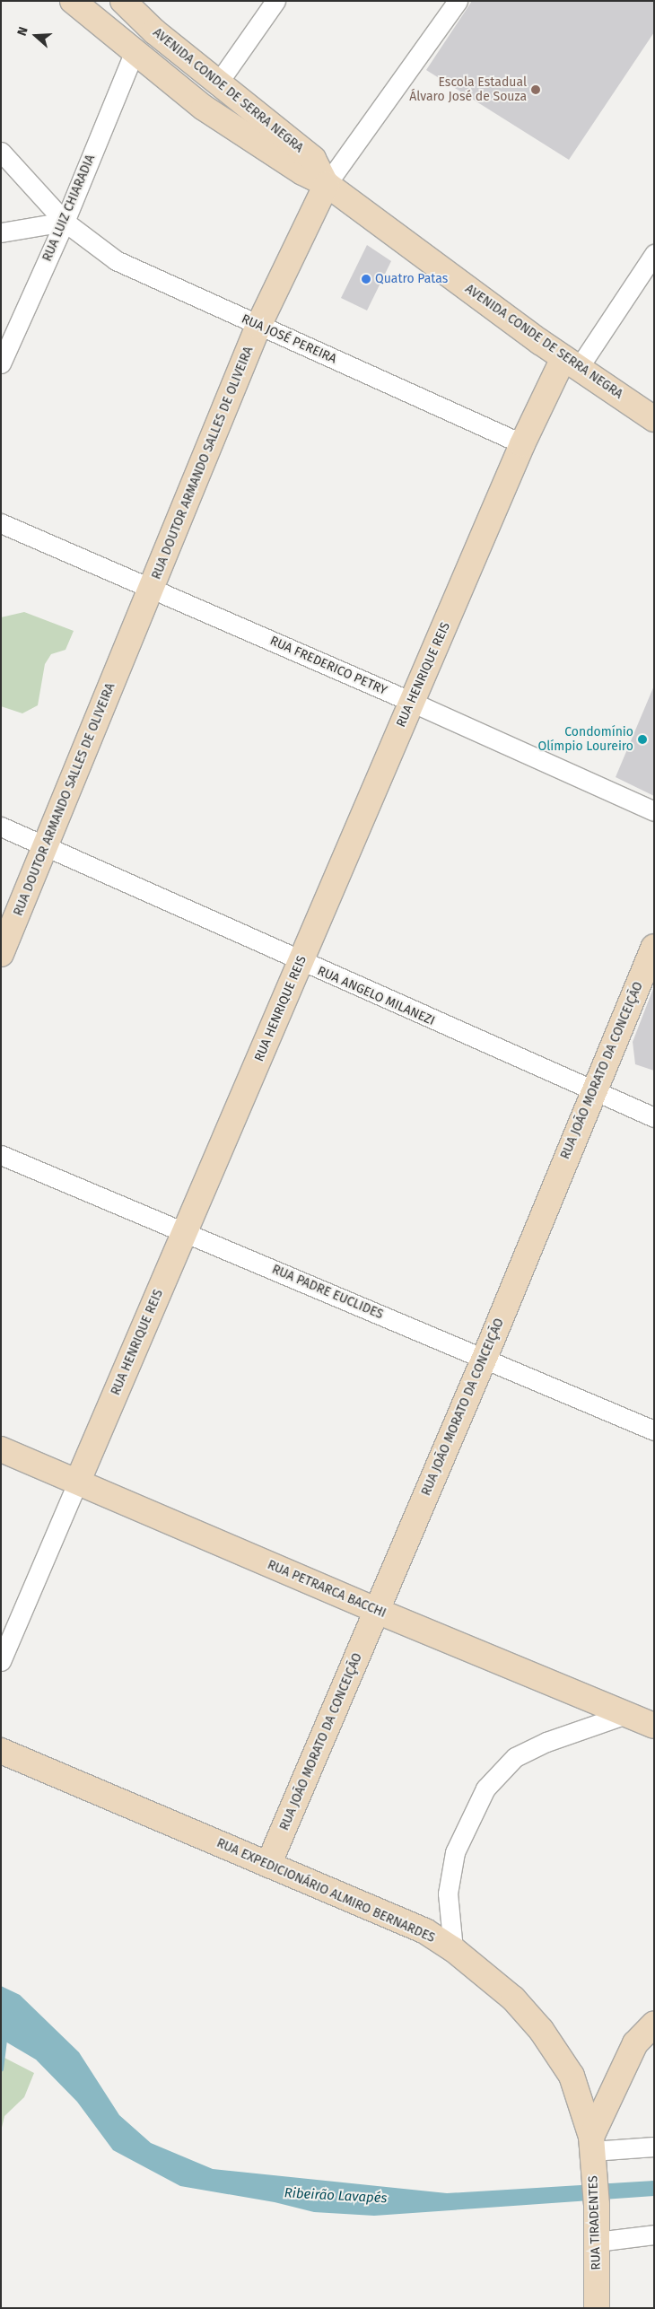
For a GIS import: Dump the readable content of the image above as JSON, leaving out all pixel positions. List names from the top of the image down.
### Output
{
  "streets": {
    "street": [
      "AVENIDA CONDE DE SERRA NEGRA",
      "RUA LUIZ CHIARADIA",
      "RUA JOSÉ PEREIRA",
      "RUA DOUTOR ARMANDO SALLES DE OLIVEIRA",
      "RUA FREDERICO PETRY",
      "RUA HENRIQUE REIS",
      "RUA ANGELO MILANEZI",
      "RUA JOÃO MORATO DA CONCEIÇÃO",
      "RUA PADRE EUCLIDES",
      "RUA PETRARCA BACCHI",
      "RUA EXPEDICIONÁRIO ALMIRO BERNARDES",
      "RUA TIRADENTES"
    ]
  },
  "crossings": [
    ["AVENIDA CONDE DE SERRA NEGRA", "RUA LUIZ CHIARADIA"],
    ["AVENIDA CONDE DE SERRA NEGRA", "RUA DOUTOR ARMANDO SALLES DE OLIVEIRA"],
    ["AVENIDA CONDE DE SERRA NEGRA", "RUA HENRIQUE REIS"],
    ["RUA LUIZ CHIARADIA", "RUA JOSÉ PEREIRA"],
    ["RUA JOSÉ PEREIRA", "RUA DOUTOR ARMANDO SALLES DE OLIVEIRA"],
    ["RUA JOSÉ PEREIRA", "RUA HENRIQUE REIS"],
    ["RUA DOUTOR ARMANDO SALLES DE OLIVEIRA", "RUA FREDERICO PETRY"],
    ["RUA DOUTOR ARMANDO SALLES DE OLIVEIRA", "RUA ANGELO MILANEZI"],
    ["RUA FREDERICO PETRY", "RUA HENRIQUE REIS"],
    ["RUA HENRIQUE REIS", "RUA ANGELO MILANEZI"],
    ["RUA HENRIQUE REIS", "RUA PADRE EUCLIDES"],
    ["RUA HENRIQUE REIS", "RUA PETRARCA BACCHI"],
    ["RUA ANGELO MILANEZI", "RUA JOÃO MORATO DA CONCEIÇÃO"],
    ["RUA JOÃO MORATO DA CONCEIÇÃO", "RUA PADRE EUCLIDES"],
    ["RUA JOÃO MORATO DA CONCEIÇÃO", "RUA PETRARCA BACCHI"],
    ["RUA JOÃO MORATO DA CONCEIÇÃO", "RUA EXPEDICIONÁRIO ALMIRO BERNARDES"],
    ["RUA EXPEDICIONÁRIO ALMIRO BERNARDES", "RUA TIRADENTES"]
  ],
  "water": ["Ribeirão Lavapés"],
  "places": ["Escola Estadual Álvaro José de Souza", "Quatro Patas", "Condomínio Olímpio Loureiro"],
  "north": "left"
}
